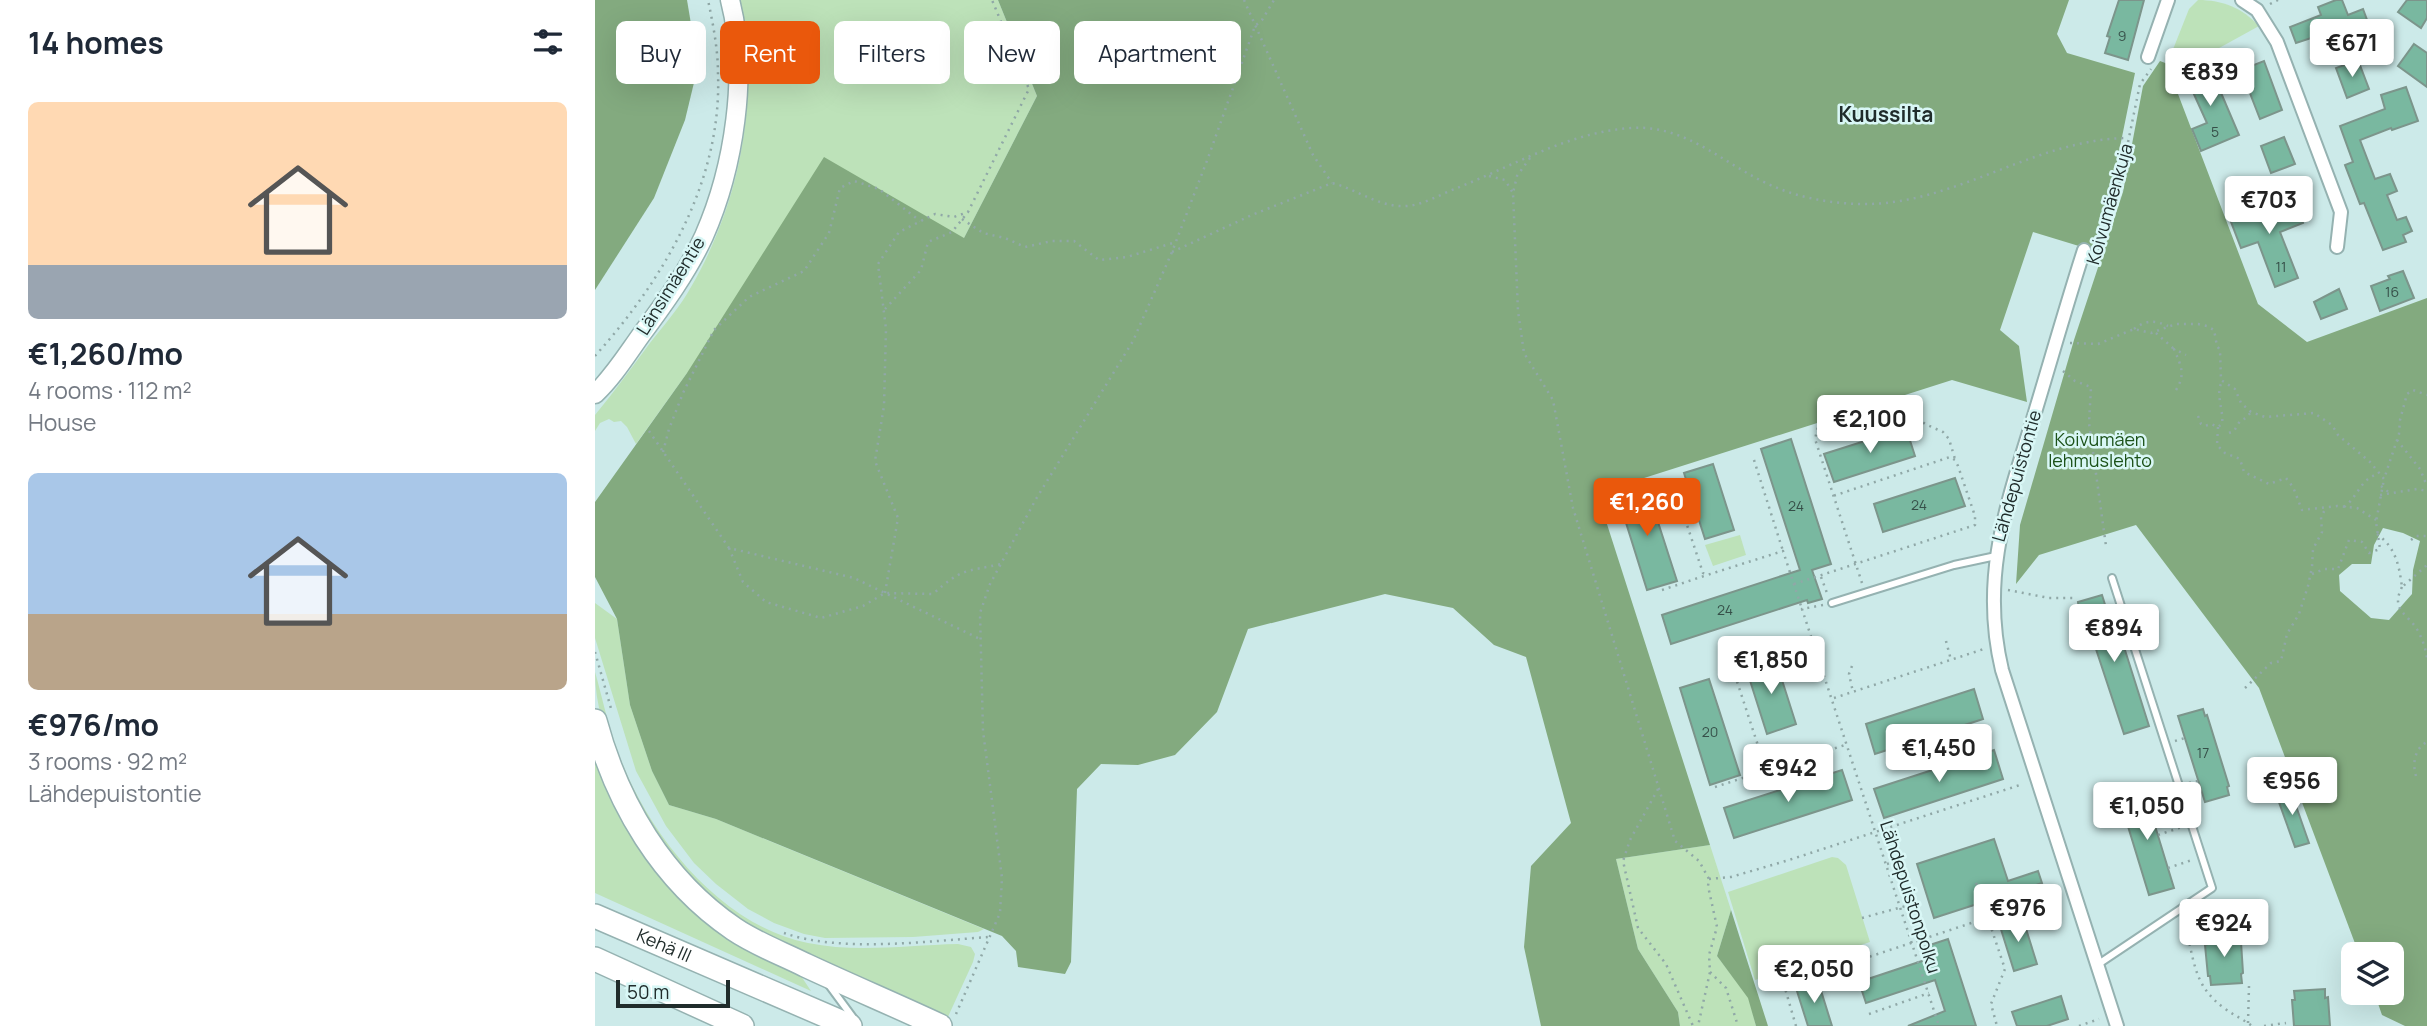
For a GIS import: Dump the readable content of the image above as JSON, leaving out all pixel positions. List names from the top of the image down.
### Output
{
  "streets": {
    "highway": ["Kehä III"],
    "main road": ["Länsimäentie"],
    "street": ["Lähdepuistontie"],
    "path": ["Koivumäenkuja", "Lähdepuistonpolku"]
  },
  "districts": ["Kuussilta"],
  "parks": ["Koivumäen lehmuslehto"],
  "house_numbers": [
    "9",
    "5",
    "11",
    "16",
    "24",
    "24",
    "24",
    "20",
    "17"
  ],
  "scale_bar": "50 m",
  "page": {
    "heading": "14 homes",
    "price": [
      "€671",
      "€839",
      "€703",
      "€2,100",
      "€1,260",
      "€894",
      "€1,850",
      "€1,450",
      "€942",
      "€956",
      "€1,050",
      "€976",
      "€924",
      "€2,050"
    ],
    "chip": [
      "Buy",
      "Rent",
      "Filters",
      "New",
      "Apartment"
    ],
    "list": [
      {
        "name": "€1,260/mo",
        "note": "4 rooms · 112 m² · House"
      },
      {
        "name": "€976/mo",
        "note": "3 rooms · 92 m² · Lähdepuistontie"
      }
    ],
    "scale": "50 m"
  }
}
